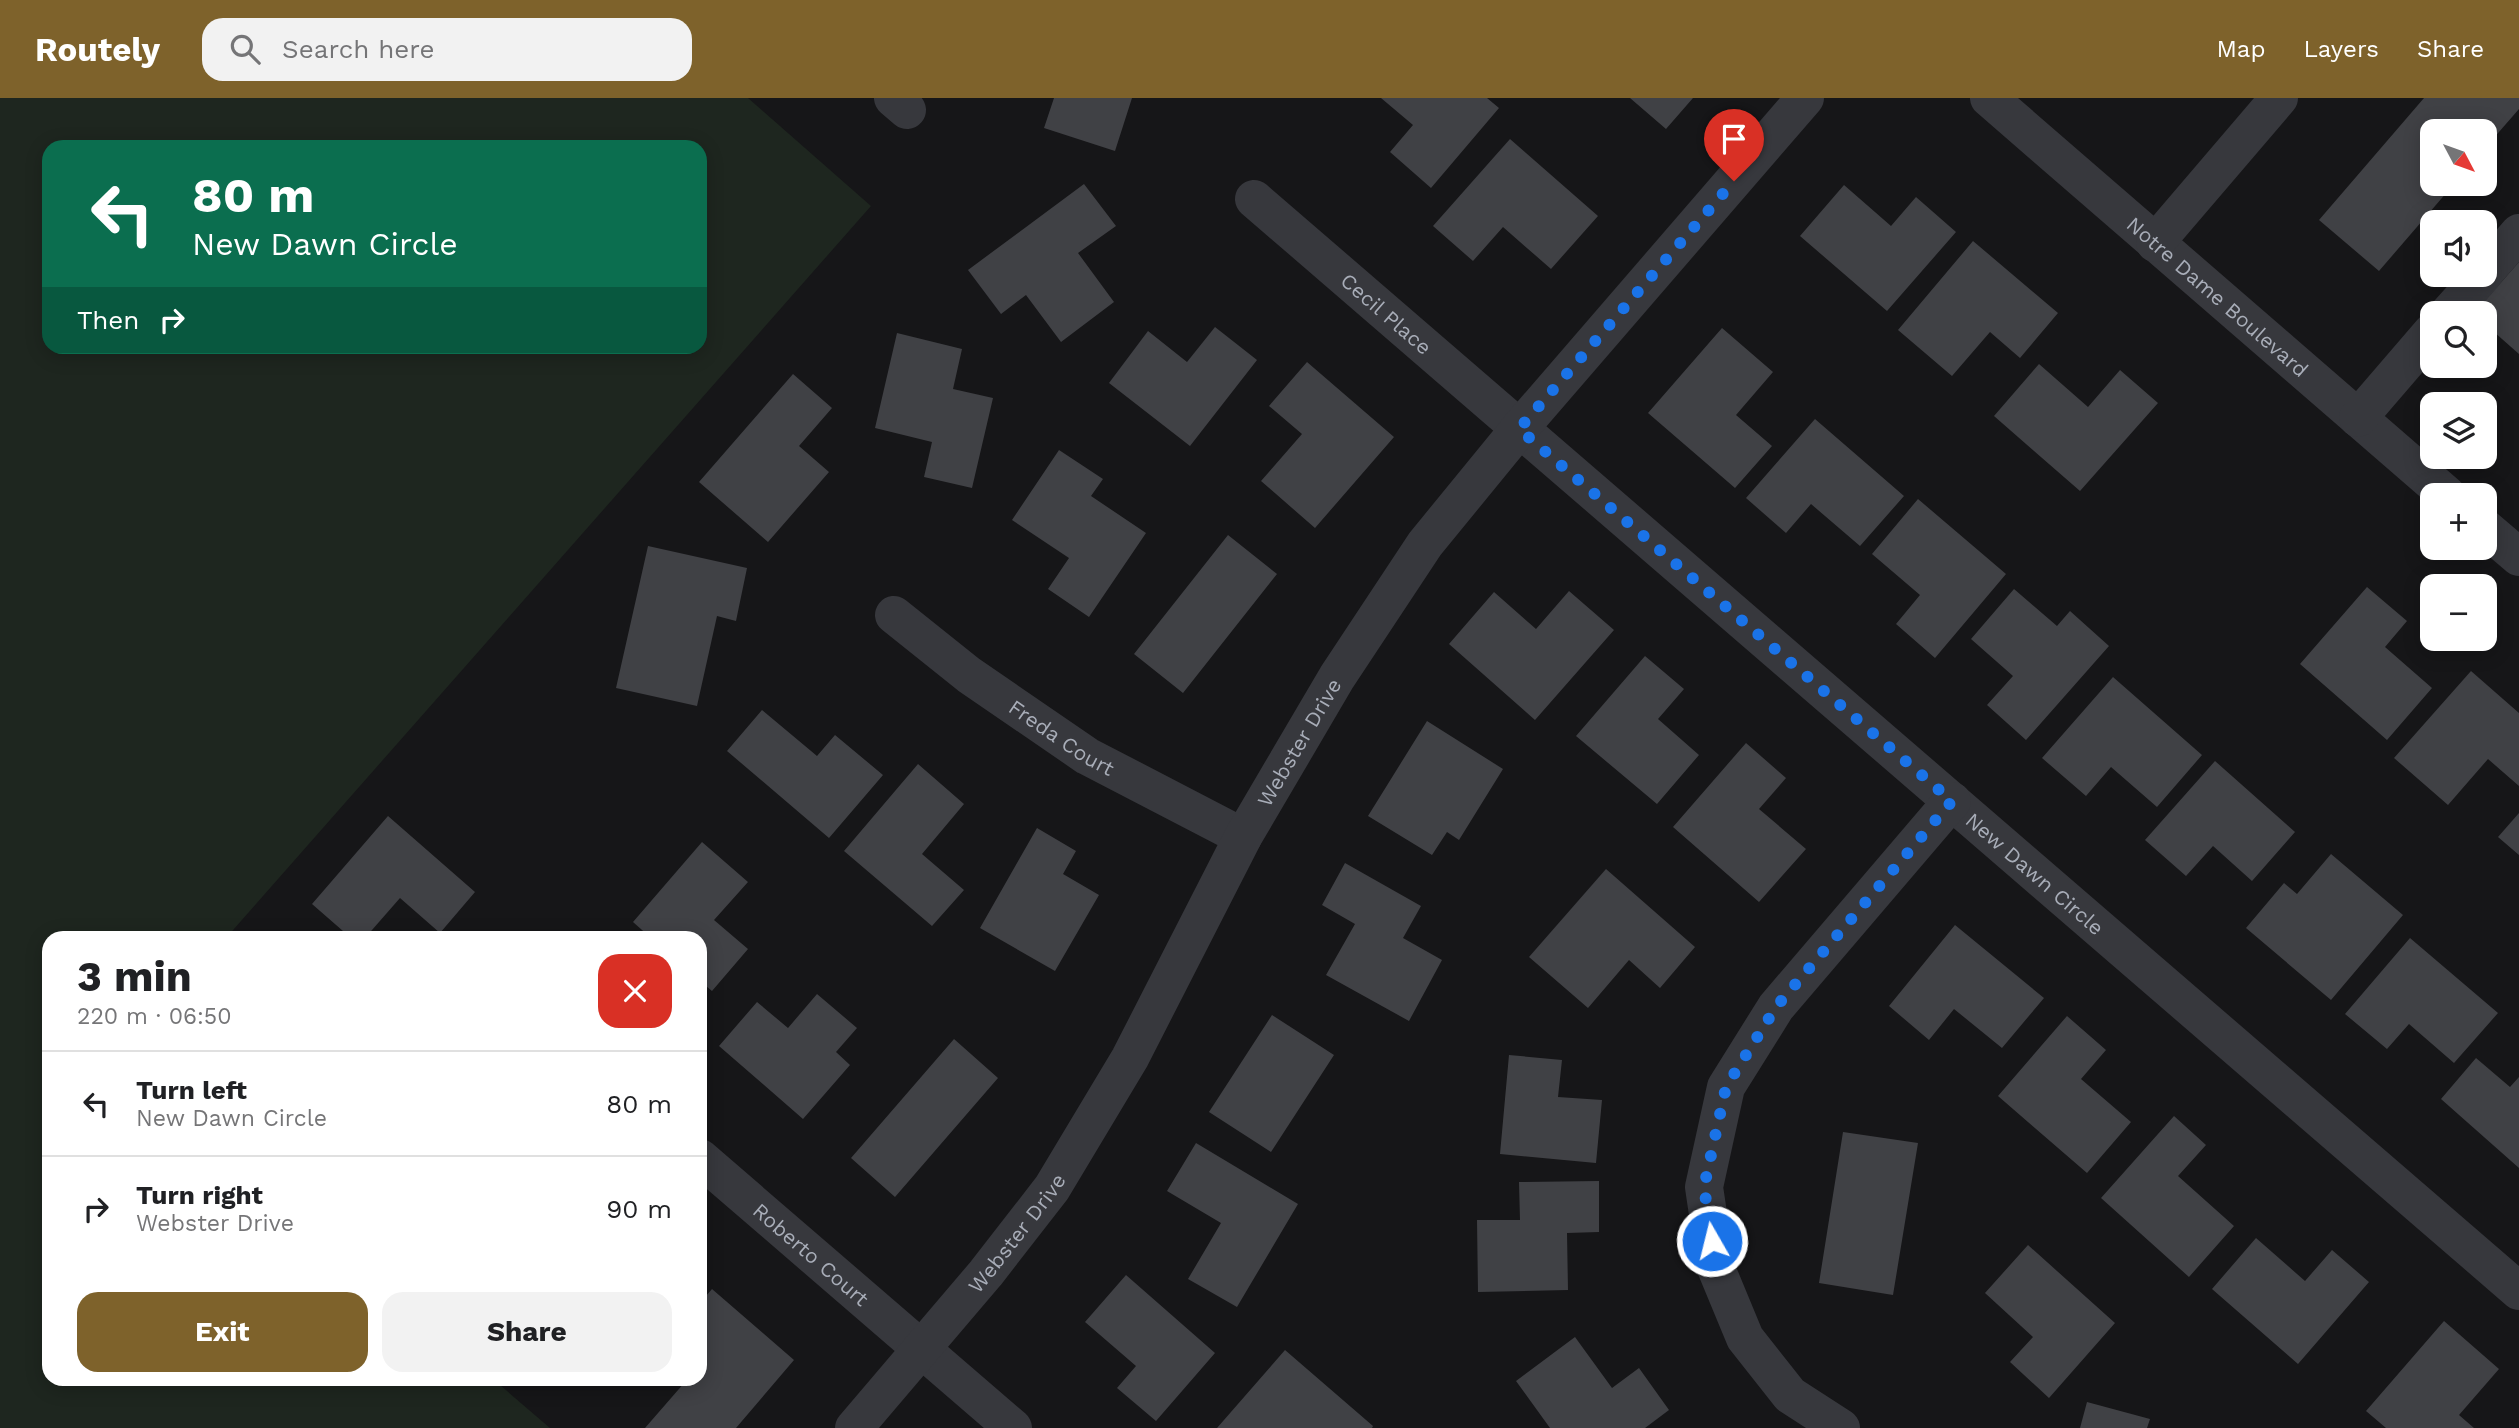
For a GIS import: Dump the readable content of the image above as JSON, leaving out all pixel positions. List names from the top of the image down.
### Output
{
  "streets": {
    "street": [
      "Notre Dame Boulevard",
      "Cecil Place",
      "Freda Court",
      "Webster Drive",
      "New Dawn Circle",
      "Roberto Court"
    ]
  },
  "crossings": [
    ["Cecil Place", "Webster Drive"],
    ["Cecil Place", "New Dawn Circle"],
    ["Freda Court", "Webster Drive"],
    ["Webster Drive", "New Dawn Circle"],
    ["Webster Drive", "Roberto Court"]
  ],
  "north": "bottom right",
  "page": {
    "header": "Routely",
    "search": "Search here",
    "nav": ["Map", "Layers", "Share"],
    "map_buttons": ["+", "−"],
    "turn": ["80 m", "New Dawn Circle"],
    "then": "Then",
    "heading": ["3 min", "220 m · 06:50"],
    "list": [
      {
        "name": "Turn left",
        "note": "New Dawn Circle",
        "value": "80 m"
      },
      {
        "name": "Turn right",
        "note": "Webster Drive",
        "value": "90 m"
      }
    ],
    "buttons": ["Exit", "Share"]
  }
}
